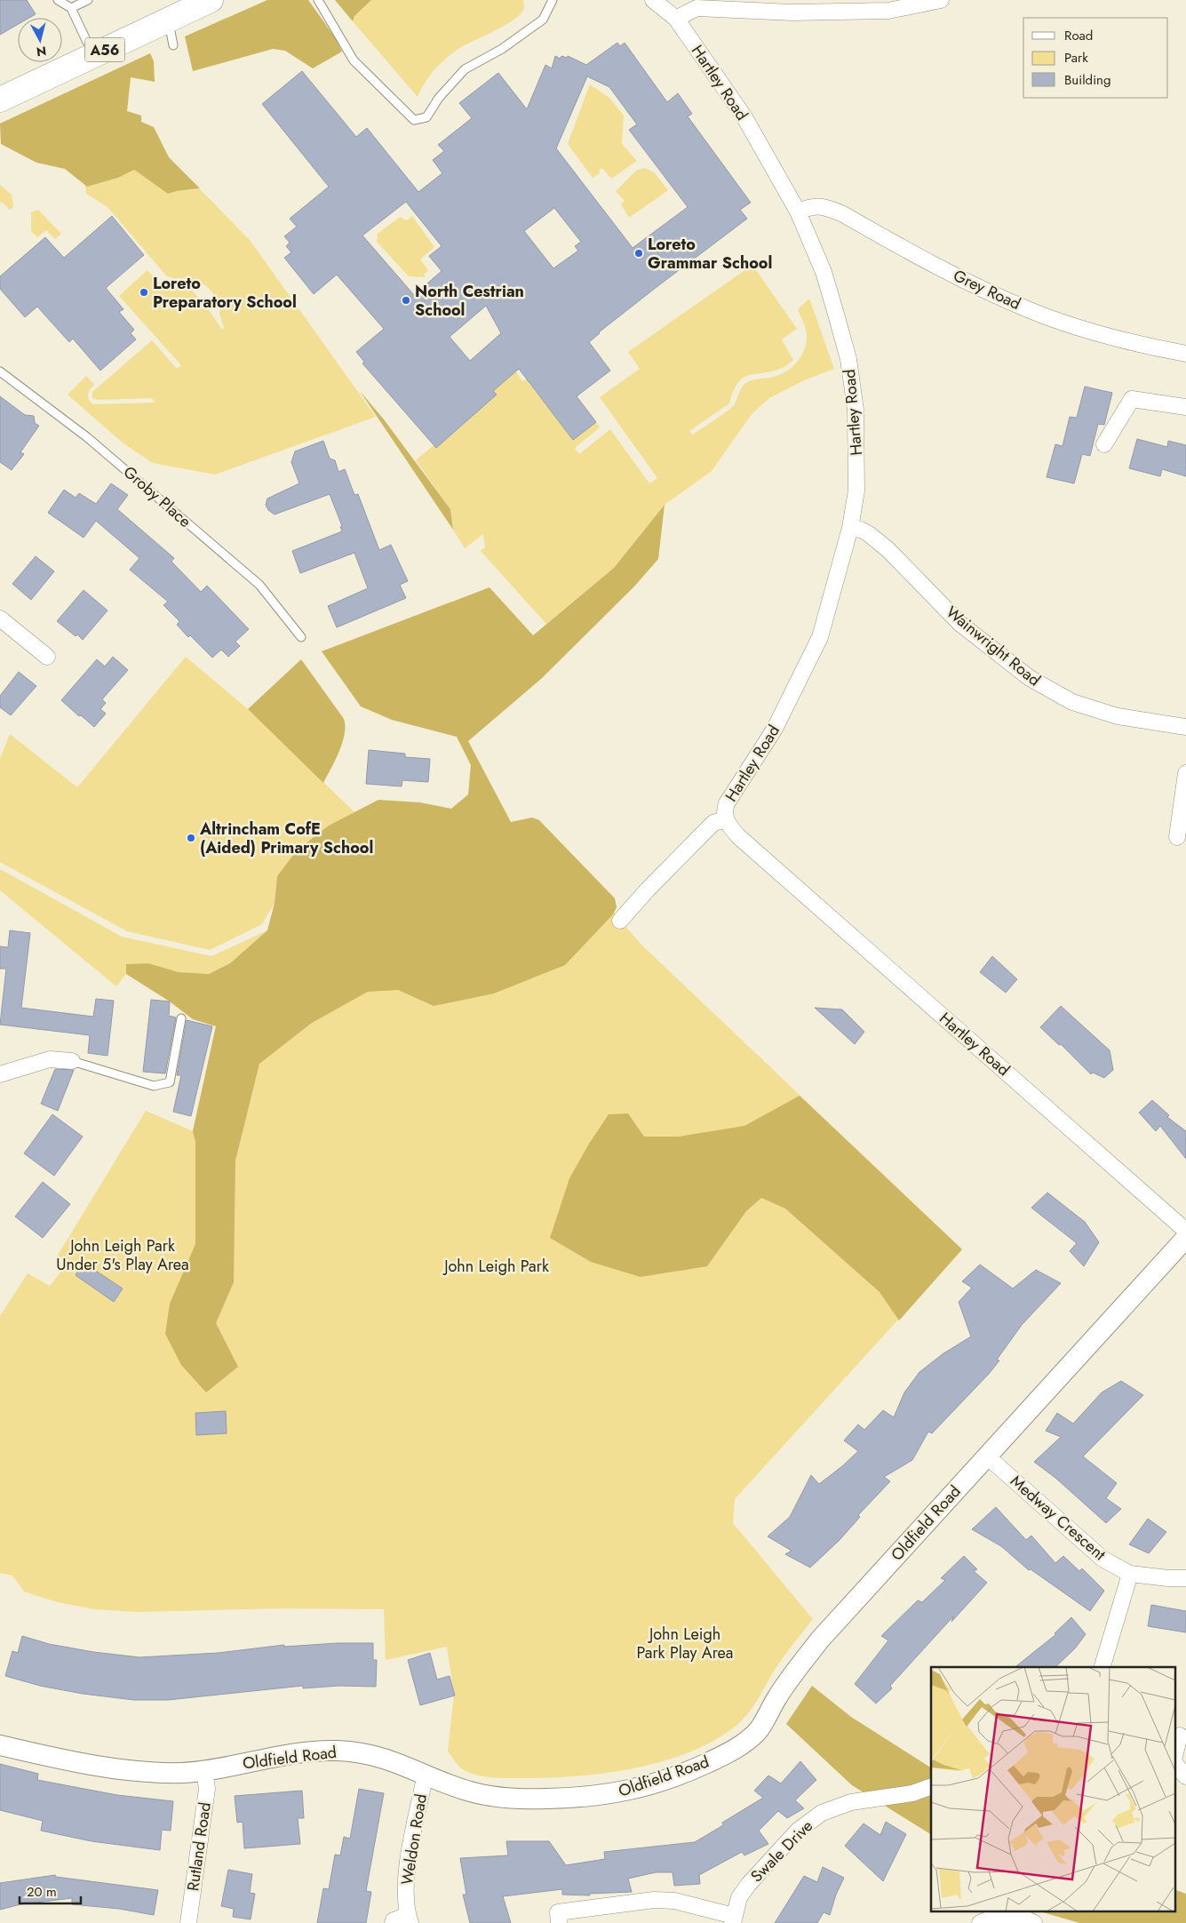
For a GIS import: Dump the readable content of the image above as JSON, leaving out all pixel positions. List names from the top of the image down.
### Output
{
  "streets": {
    "highway": ["A56"],
    "street": [
      "Hartley Road",
      "Grey Road",
      "Wainwright Road",
      "Medway Crescent",
      "Oldfield Road",
      "Weldon Road",
      "Rutland Road",
      "Swale Drive"
    ],
    "lane": ["Groby Place"]
  },
  "crossings": [
    ["Hartley Road", "Grey Road"],
    ["Hartley Road", "Wainwright Road"],
    ["Medway Crescent", "Oldfield Road"],
    ["Oldfield Road", "Weldon Road"],
    ["Oldfield Road", "Rutland Road"]
  ],
  "parks": ["John Leigh Park Under 5's Play Area", "John Leigh Park", "John Leigh Park Play Area"],
  "places": [
    "Loreto Grammar School",
    "Loreto Preparatory School",
    "North Cestrian School",
    "Altrincham CofE (Aided) Primary School"
  ],
  "legend": ["Road", "Park", "Building"],
  "scale_bar": "20 m",
  "north": "bottom"
}
